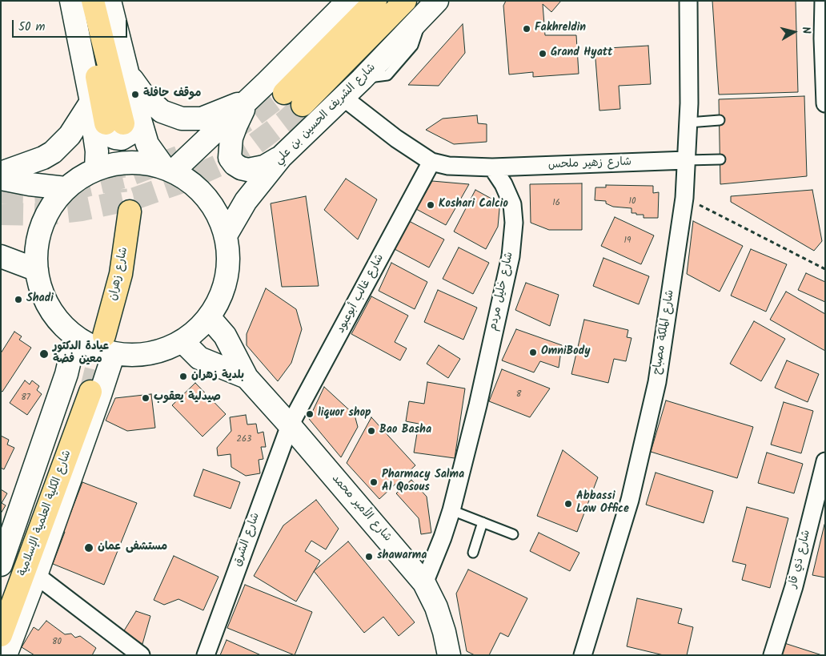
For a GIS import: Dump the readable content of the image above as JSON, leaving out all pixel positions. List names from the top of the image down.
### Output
{
  "streets": {
    "main road": ["شارع زهران", "شارع الكلية العلمية الإسلامية"],
    "street": [
      "شارع الشريف الحسين بن علي",
      "شارع زهير ملحس",
      "شارع خليل مردم",
      "شارع غالب أبوعبود",
      "شارع الملكة مصباح",
      "شارع الأمير محمد",
      "شارع الشرق",
      "شارع ذي قار"
    ]
  },
  "crossings": [
    ["شارع زهير ملحس", "شارع خليل مردم"],
    ["شارع زهير ملحس", "شارع الملكة مصباح"],
    ["شارع خليل مردم", "شارع الأمير محمد"],
    ["شارع غالب أبوعبود", "شارع الأمير محمد"],
    ["شارع غالب أبوعبود", "شارع الشرق"],
    ["شارع الأمير محمد", "شارع الشرق"]
  ],
  "places": [
    "Fakhreldin",
    "Grand Hyatt",
    "موقف حافلة",
    "Koshari Calcio",
    "Shadi",
    "OmniBody",
    "عيادة الدكتور معين فضة",
    "بلدية زهران",
    "صيدلية يعقوب",
    "liquor shop",
    "Bao Basha",
    "Pharmacy Salma Al Qosous",
    "Abbassi Law Office",
    "مستشفى عمان",
    "shawarma"
  ],
  "house_numbers": [
    "10",
    "16",
    "19",
    "8",
    "87",
    "263",
    "80"
  ],
  "scale_bar": "50 m",
  "north": "right"
}
